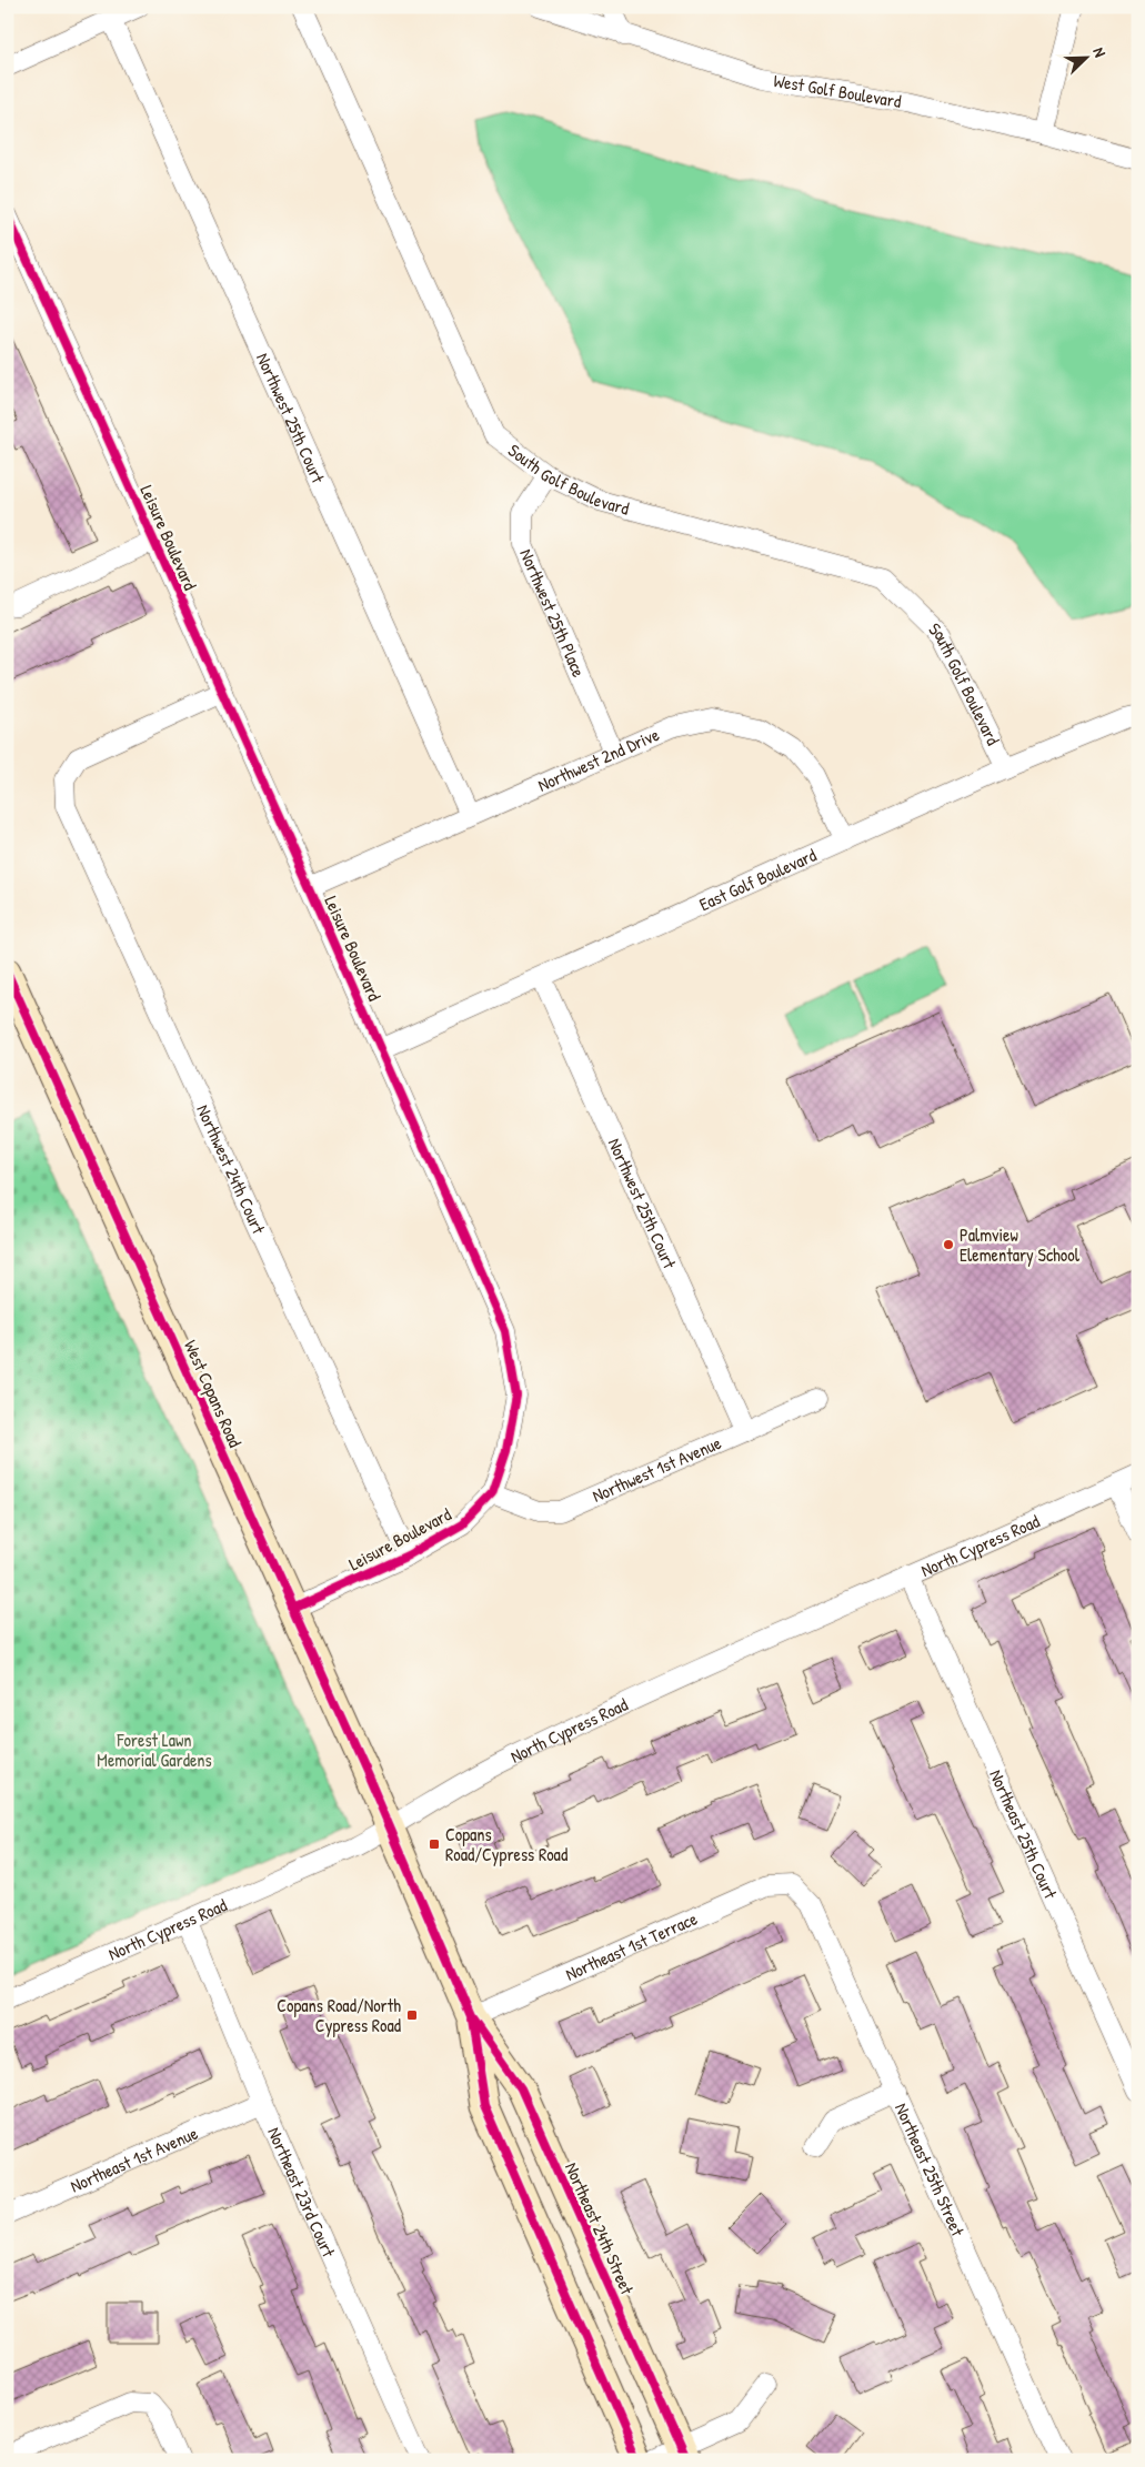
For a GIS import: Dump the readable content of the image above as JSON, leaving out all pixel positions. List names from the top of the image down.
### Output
{
  "streets": {
    "main road": ["West Copans Road", "Northeast 24th Street"],
    "street": [
      "West Golf Boulevard",
      "Northwest 25th Court",
      "South Golf Boulevard",
      "Leisure Boulevard",
      "Northwest 25th Place",
      "Northwest 2nd Drive",
      "East Golf Boulevard",
      "Northwest 24th Court",
      "Northwest 1st Avenue",
      "North Cypress Road",
      "Northeast 25th Court",
      "Northeast 1st Terrace",
      "Northeast 1st Avenue",
      "Northeast 25th Street",
      "Northeast 23rd Court"
    ]
  },
  "crossings": [
    ["Northwest 25th Court", "Northwest 2nd Drive"],
    ["Northwest 25th Court", "East Golf Boulevard"],
    ["Northwest 25th Court", "Northwest 1st Avenue"],
    ["South Golf Boulevard", "Northwest 25th Place"],
    ["South Golf Boulevard", "East Golf Boulevard"],
    ["Leisure Boulevard", "Northwest 2nd Drive"],
    ["Leisure Boulevard", "East Golf Boulevard"],
    ["Leisure Boulevard", "Northwest 24th Court"],
    ["Leisure Boulevard", "West Copans Road"],
    ["Leisure Boulevard", "Northwest 1st Avenue"],
    ["Northwest 25th Place", "Northwest 2nd Drive"],
    ["Northwest 2nd Drive", "East Golf Boulevard"],
    ["West Copans Road", "North Cypress Road"],
    ["West Copans Road", "Northeast 24th Street"],
    ["North Cypress Road", "Northeast 25th Court"],
    ["North Cypress Road", "Northeast 23rd Court"],
    ["North Cypress Road", "Northeast 24th Street"],
    ["Northeast 1st Terrace", "Northeast 25th Street"],
    ["Northeast 1st Terrace", "Northeast 24th Street"],
    ["Northeast 1st Avenue", "Northeast 23rd Court"]
  ],
  "parks": ["Forest Lawn Memorial Gardens"],
  "places": {
    "other": ["Palmview Elementary School"],
    "transit": ["Copans Road/Cypress Road", "Copans Road/North Cypress Road"]
  },
  "north": "top right"
}
